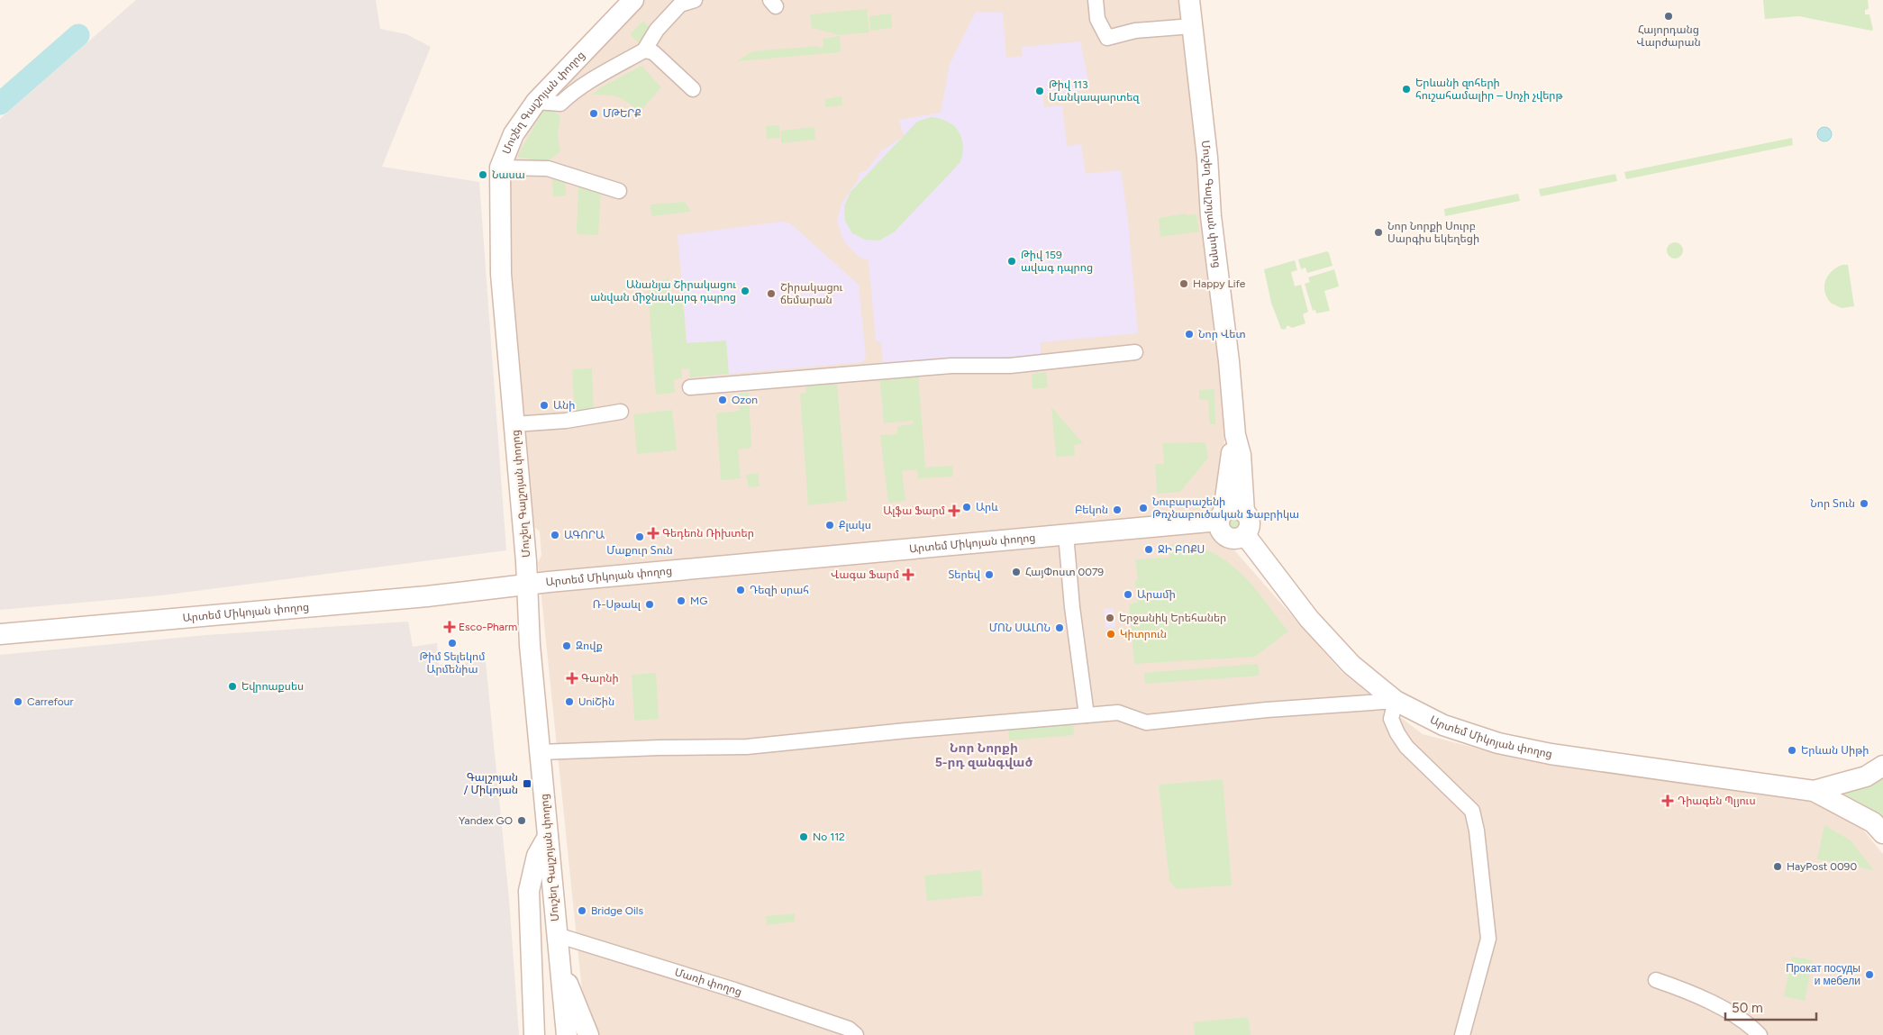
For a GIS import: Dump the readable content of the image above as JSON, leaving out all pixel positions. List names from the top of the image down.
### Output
{
  "streets": {
    "main road": ["Մուշեղ Գալշոյան փողոց", "Արտեմ Միկոյան փողոց"],
    "street": ["Մառի փողոց"]
  },
  "crossings": [
    ["Մուշեղ Գալշոյան փողոց", "Արտեմ Միկոյան փողոց"],
    ["Մուշեղ Գալշոյան փողոց", "Մառի փողոց"]
  ],
  "districts": ["Նոր Նորքի 5-րդ զանգված"],
  "places": {
    "other": [
      "Հայորդանց Վարժարան",
      "Երևանի զոհերի հուշահամալիր – Սոչի չվերթ",
      "Թիվ 113 Մանկապարտեզ",
      "ՄԹԵՐՔ",
      "Նասա",
      "Նոր Նորքի Սուրբ Սարգիս եկեղեցի",
      "Թիվ 159 ավագ դպրոց",
      "Happy Life",
      "Անանյա Շիրակացու անվան միջնակարգ դպրոց",
      "Շիրակացու ճեմարան",
      "Նոր Վետ",
      "Ozon",
      "Անի",
      "Նոր Տուն",
      "Արև",
      "Նուբարաշենի Թռչնաբուծական Ֆաբրիկա",
      "Բեկոն",
      "Քլակս",
      "ԱԳՈՐԱ",
      "Մաքուր Տուն",
      "ՋԻ ԲՈՔՍ",
      "ՀայՓոստ 0079",
      "Տերեվ",
      "Դեզի սրահ",
      "Արամի",
      "MG",
      "Ռ-Սթաևլ",
      "Երջանիկ Երեհաներ",
      "ՄՈՆ ՍԱԼՈՆ",
      "Կիտրուն",
      "Թիմ Տելեկոմ Արմենիա",
      "Զովք",
      "Եվրոաքսես",
      "Carrefour",
      "UniՇին",
      "Երևան Սիթի",
      "Yandex GO",
      "No 112",
      "HayPost 0090",
      "Bridge Oils",
      "Прокат посуды и мебели"
    ],
    "health": [
      "Ալֆա Ֆարմ",
      "Գեդեոն Ռիխտեր",
      "Վագա Ֆարմ",
      "Esco-Pharm",
      "Գարնի",
      "Դիագեն Պլյուս"
    ],
    "transit": ["Գալշոյան / Միկոյան"]
  },
  "scale_bar": "50 m"
}
